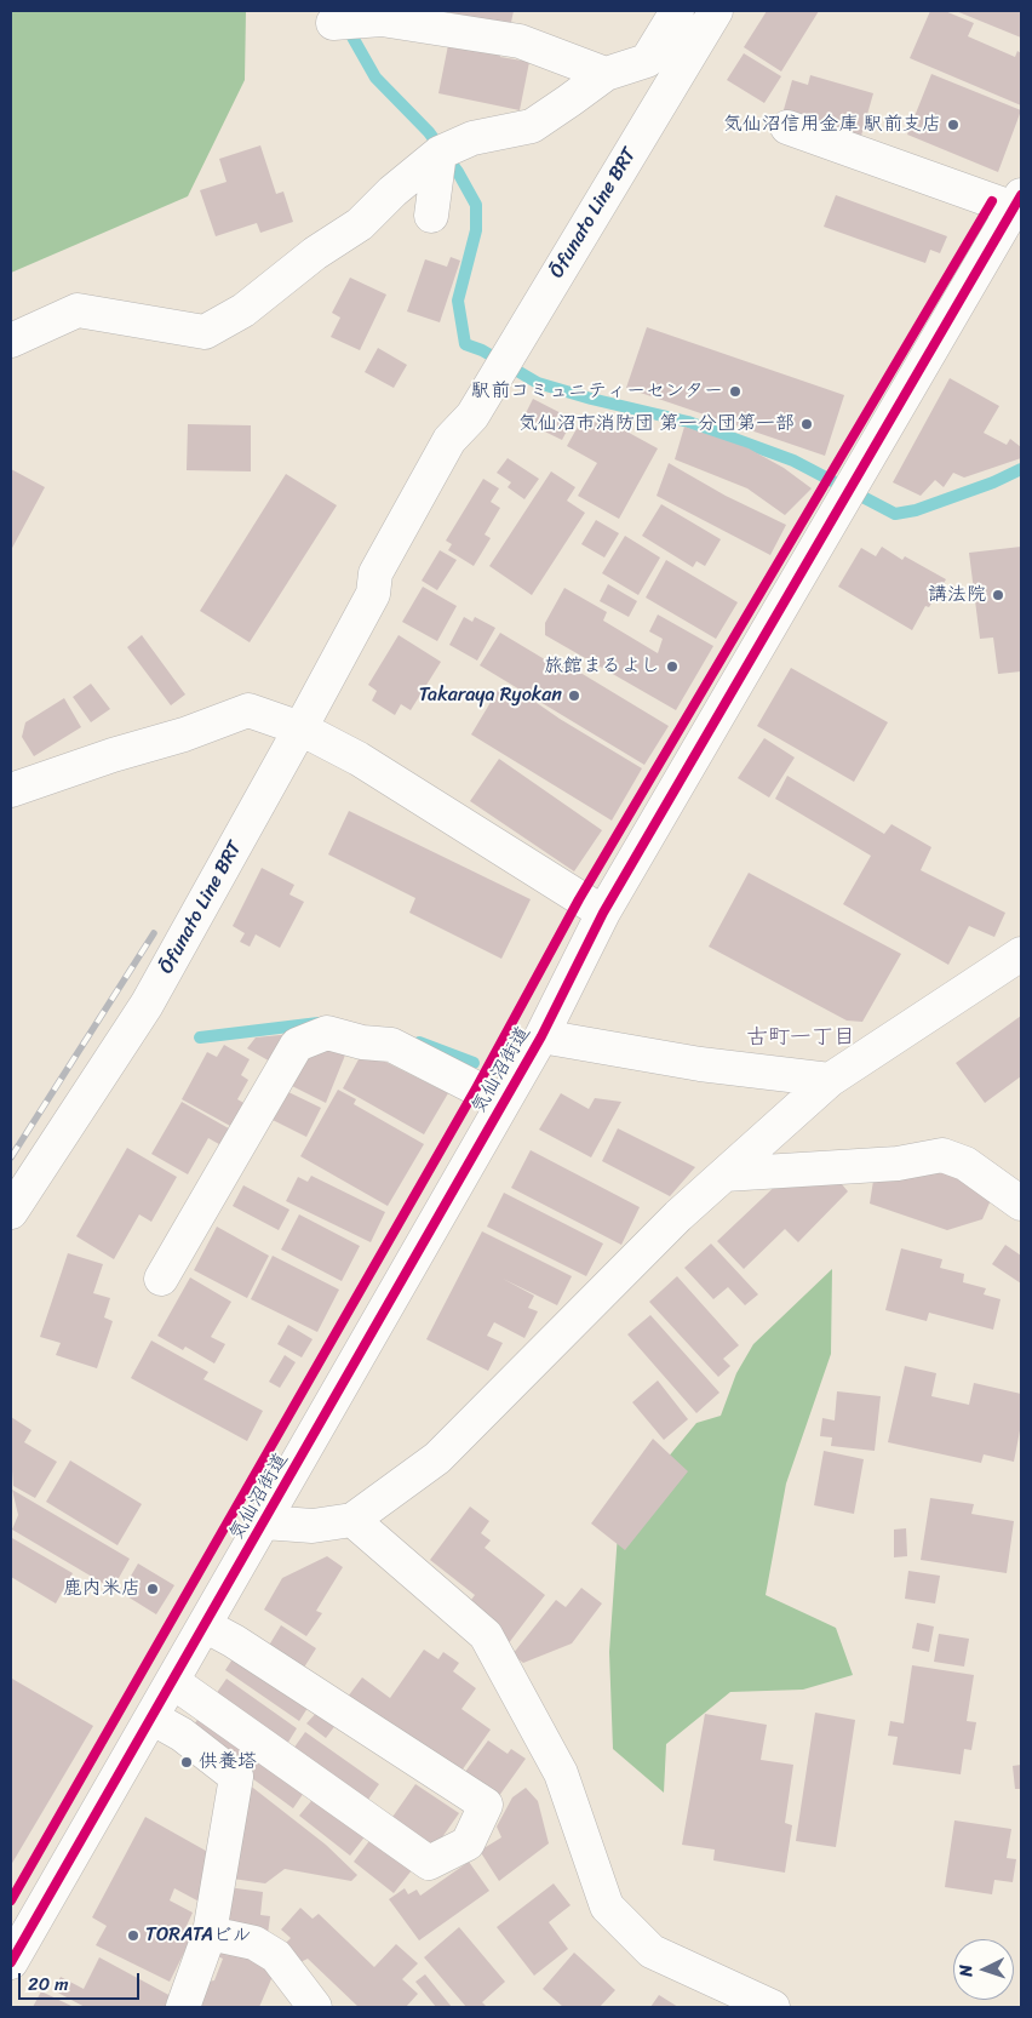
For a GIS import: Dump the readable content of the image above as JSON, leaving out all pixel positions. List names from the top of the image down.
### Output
{
  "streets": {
    "street": ["Ōfunato Line BRT", "気仙沼街道"]
  },
  "districts": ["古町一丁目"],
  "places": [
    "気仙沼信用金庫 駅前支店",
    "駅前コミュニティーセンター",
    "気仙沼市消防団 第一分団第一部",
    "講法院",
    "旅館まるよし",
    "Takaraya Ryokan",
    "鹿内米店",
    "供養塔",
    "TORATAビル"
  ],
  "scale_bar": "20 m",
  "north": "left"
}
